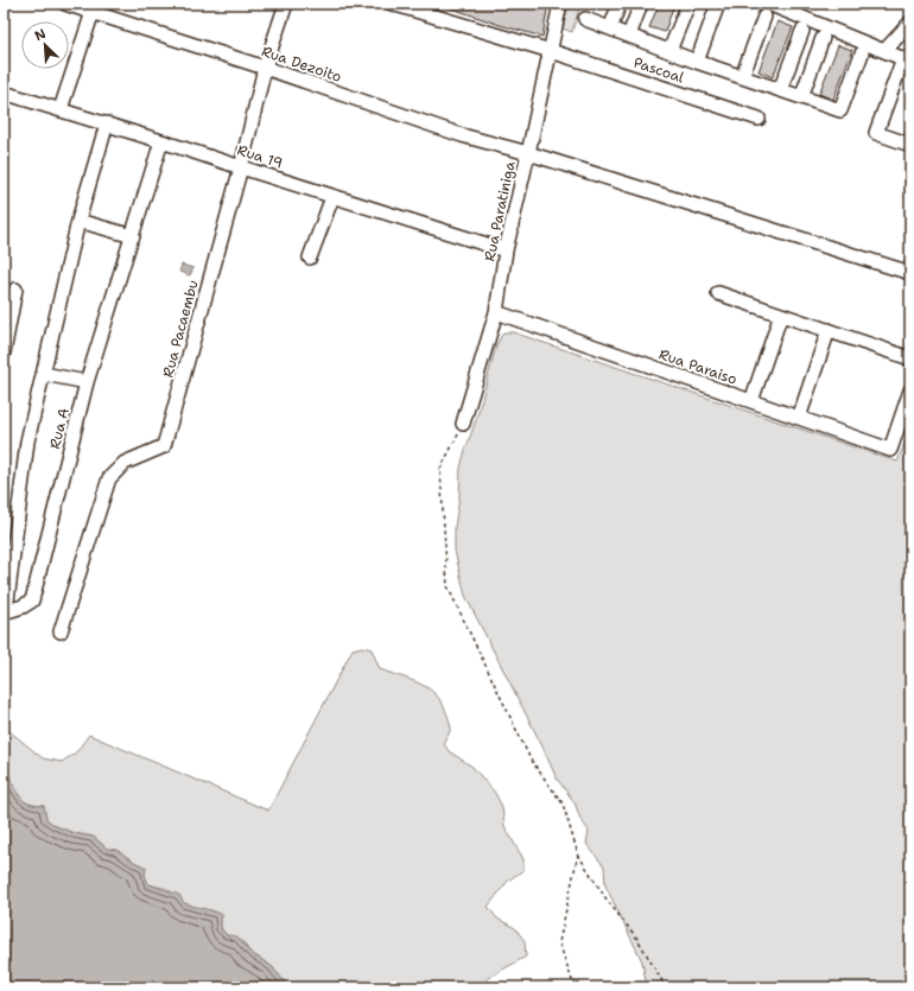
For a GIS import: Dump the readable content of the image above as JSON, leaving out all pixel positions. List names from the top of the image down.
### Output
{
  "streets": {
    "street": [
      "Rua Dezoito",
      "Pascoal",
      "Rua 19",
      "Rua Paratiniga",
      "Rua Pacaembu",
      "Rua Paraiso",
      "Rua A"
    ]
  },
  "crossings": [
    ["Rua Dezoito", "Rua Paratiniga"],
    ["Rua Dezoito", "Rua Pacaembu"],
    ["Pascoal", "Rua Paratiniga"],
    ["Rua 19", "Rua Paratiniga"],
    ["Rua 19", "Rua Pacaembu"],
    ["Rua 19", "Rua A"],
    ["Rua Paratiniga", "Rua Paraiso"]
  ],
  "north": "top left"
}
